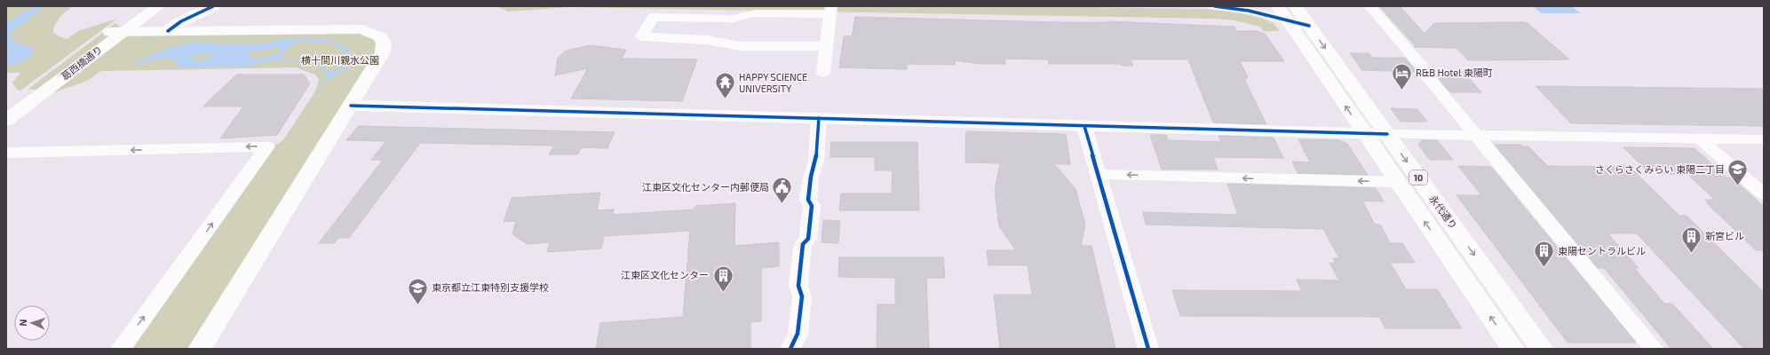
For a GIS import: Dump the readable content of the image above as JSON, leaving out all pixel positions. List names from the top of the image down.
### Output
{
  "streets": {
    "street": ["葛西橋通り", "10", "永代通り"]
  },
  "parks": ["横十間川親水公園"],
  "places": {
    "hotel": ["R&B Hotel 東陽町"],
    "temple": ["HAPPY SCIENCE UNIVERSITY"],
    "school or university": ["さくらさくみらい 東陽二丁目", "東京都立江東特別支援学校"],
    "public building": ["江東区文化センター内郵便局"],
    "building": ["新宮ビル", "東陽セントラルビル", "江東区文化センター"]
  },
  "north": "left"
}
